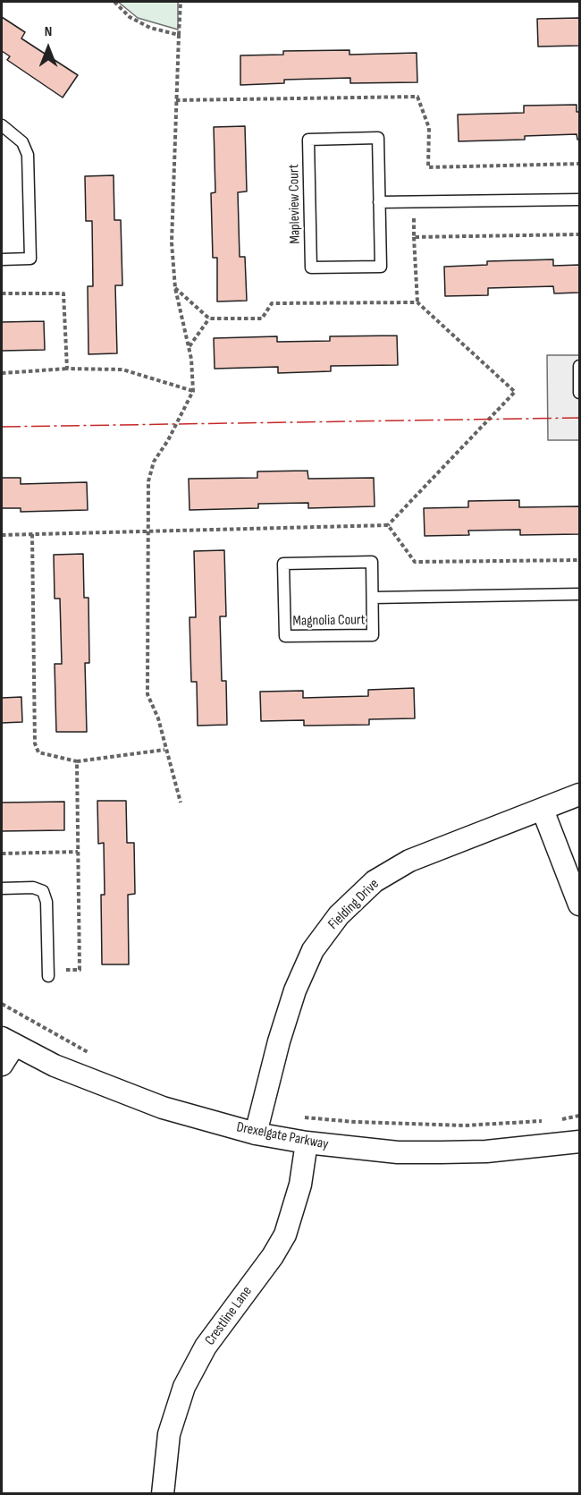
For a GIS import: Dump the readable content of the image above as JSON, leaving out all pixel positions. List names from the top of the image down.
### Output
{
  "streets": {
    "street": ["Fielding Drive", "Drexelgate Parkway", "Crestline Lane"],
    "lane": ["Mapleview Court", "Magnolia Court"]
  },
  "crossings": [
    ["Fielding Drive", "Drexelgate Parkway"],
    ["Drexelgate Parkway", "Crestline Lane"]
  ],
  "north": "top"
}
